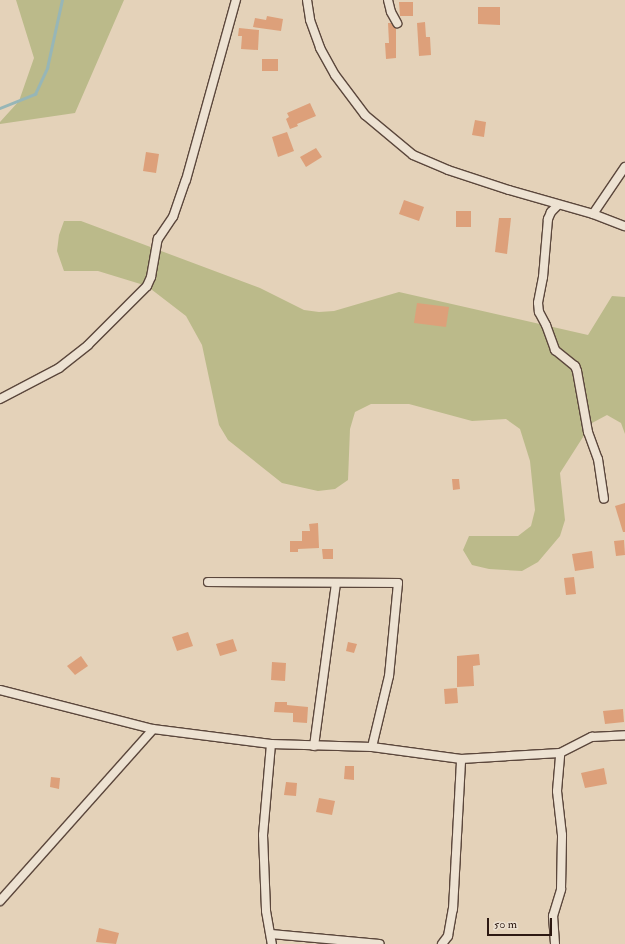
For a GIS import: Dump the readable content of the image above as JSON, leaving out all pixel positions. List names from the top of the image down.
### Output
{
  "scale_bar": "50 m"
}
